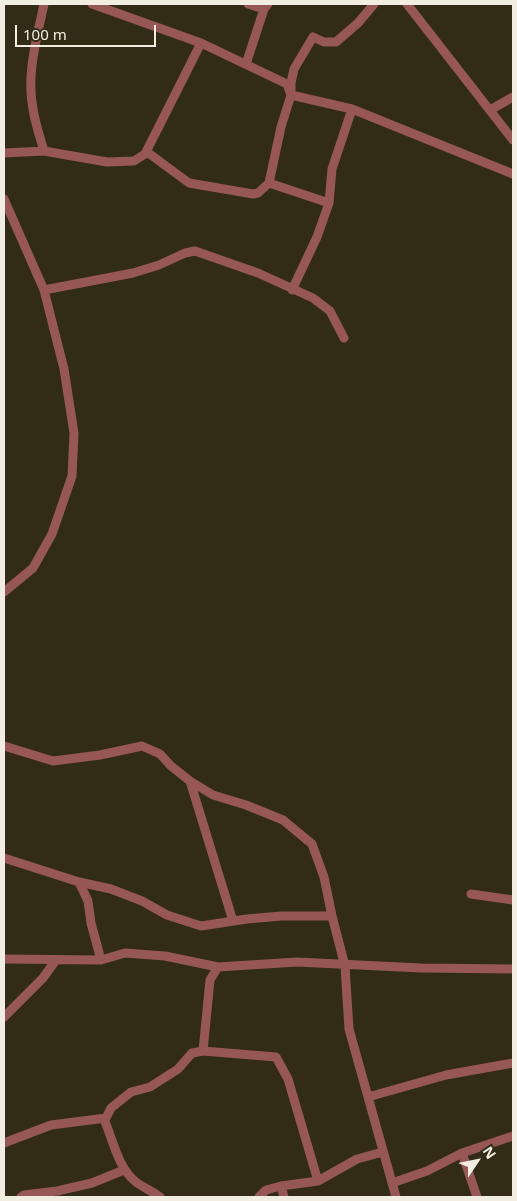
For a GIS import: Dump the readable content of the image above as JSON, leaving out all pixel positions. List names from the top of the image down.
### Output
{
  "scale_bar": "100 m",
  "north": "top right"
}
